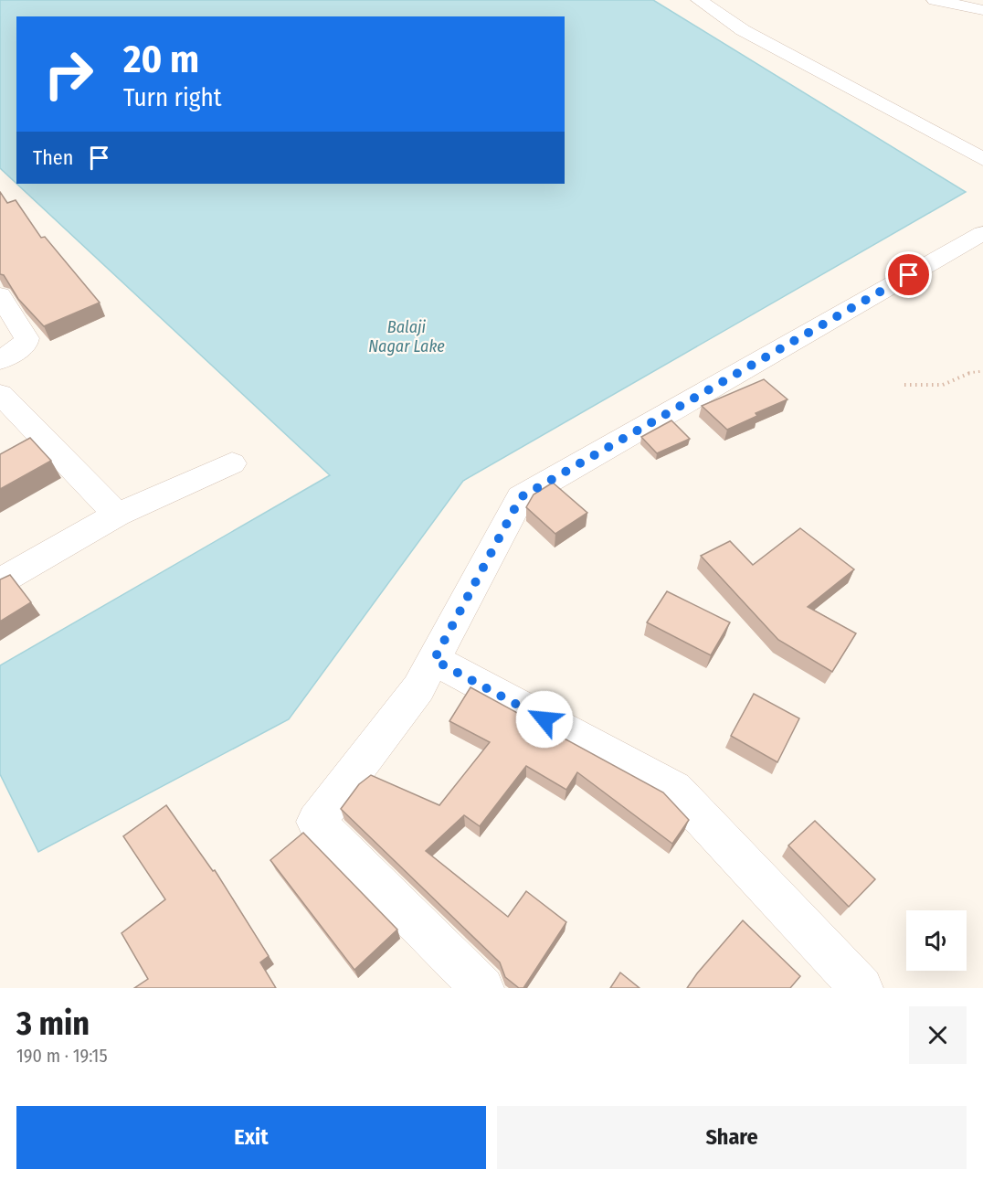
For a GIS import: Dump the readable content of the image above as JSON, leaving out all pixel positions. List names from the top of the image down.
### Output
{
  "water": ["Balaji Nagar Lake"],
  "page": {
    "turn": ["20 m", "Turn right"],
    "then": "Then",
    "heading": ["3 min", "190 m · 19:15"],
    "buttons": ["Exit", "Share"]
  }
}
